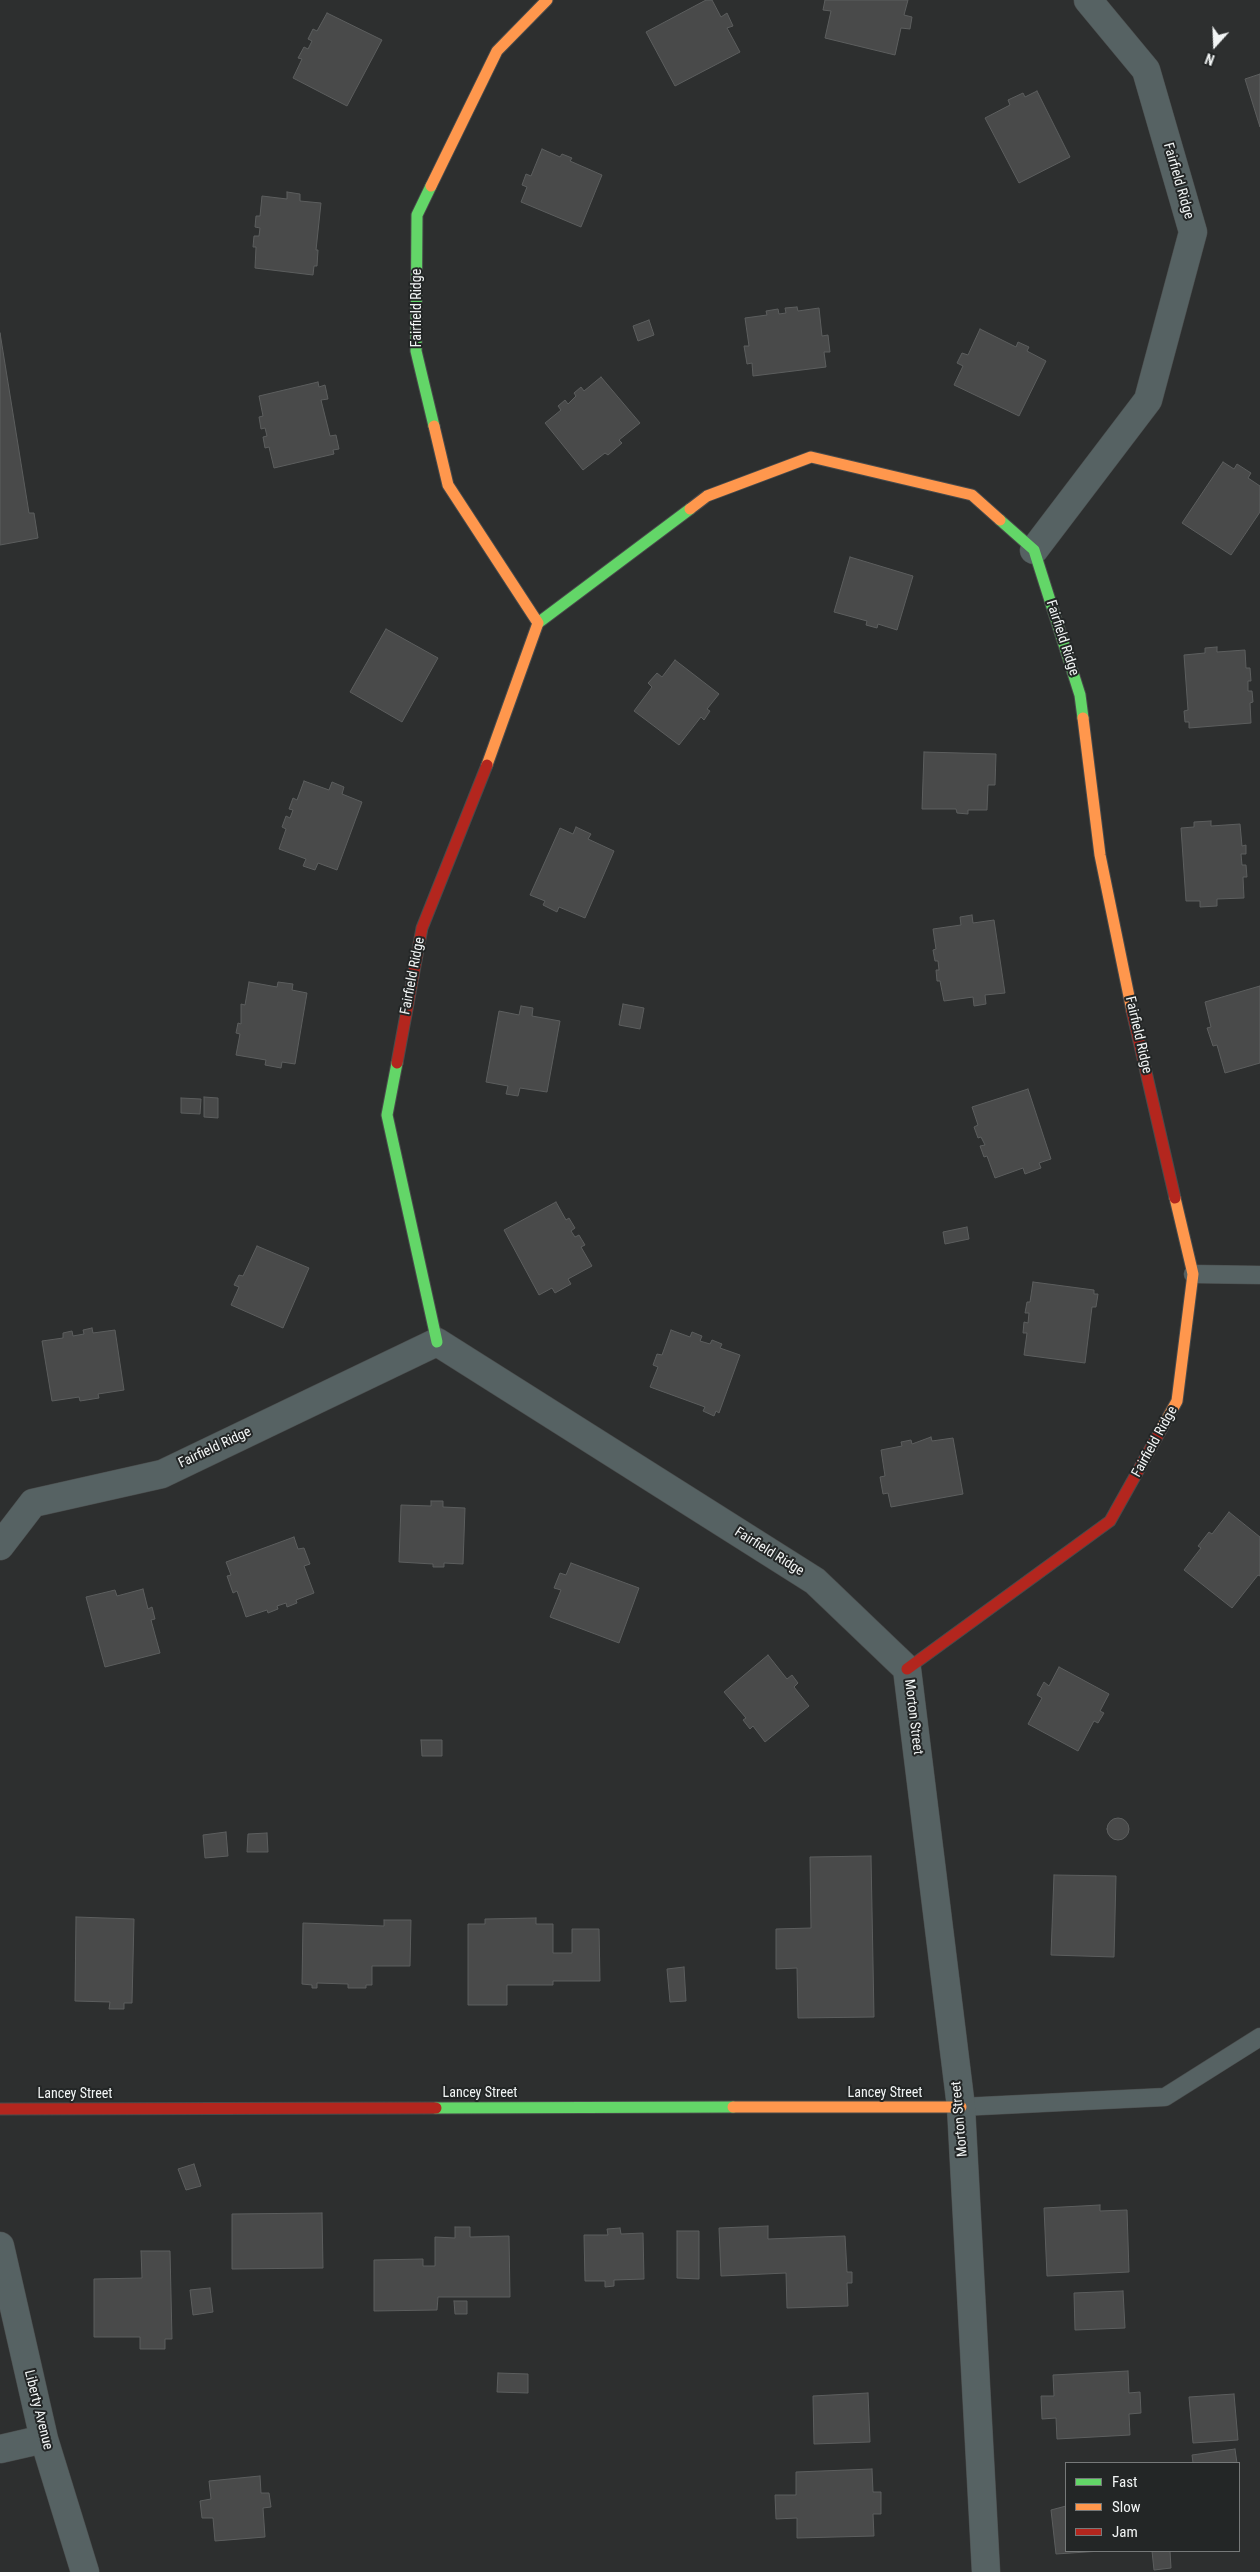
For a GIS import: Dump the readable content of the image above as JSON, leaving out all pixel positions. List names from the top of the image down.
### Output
{
  "streets": {
    "street": [
      "Fairfield Ridge",
      "Morton Street",
      "Lancey Street",
      "Liberty Avenue"
    ]
  },
  "crossings": [
    ["Fairfield Ridge", "Morton Street"],
    ["Morton Street", "Lancey Street"]
  ],
  "legend": ["Fast", "Slow", "Jam"],
  "north": "bottom"
}
